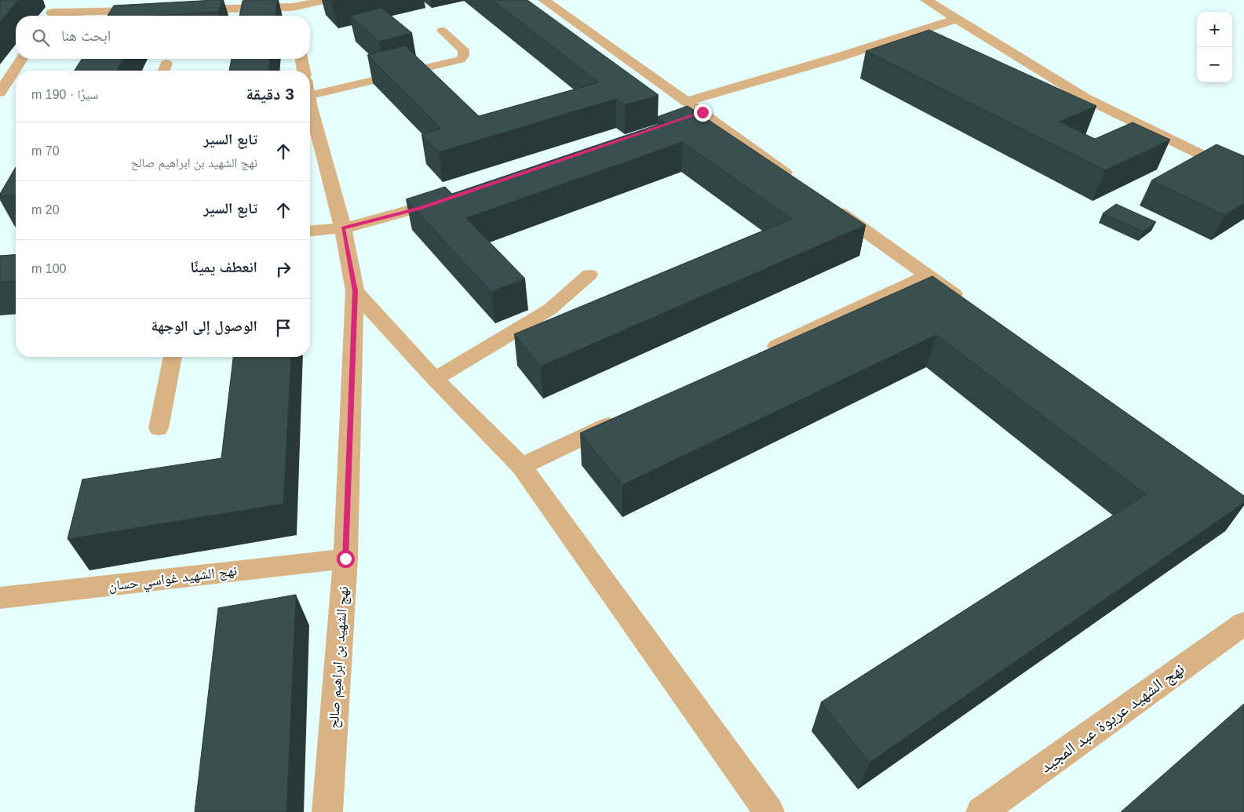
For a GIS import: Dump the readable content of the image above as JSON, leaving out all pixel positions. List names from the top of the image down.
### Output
{
  "streets": {
    "street": ["نهج الشهيد غواسي حسان", "نهج الشهيد بن ابراهيم صالح", "نهج الشهيد عريوة عبد المجيد"]
  },
  "crossings": [
    ["نهج الشهيد غواسي حسان", "نهج الشهيد بن ابراهيم صالح"]
  ],
  "page": {
    "map_buttons": ["+", "−"],
    "search": "ابحث هنا",
    "heading": ["3 دقيقة", "سيرًا · 190 m"],
    "list": [
      ["تابع السير", "نهج الشهيد بن ابراهيم صالح", "70 m"],
      ["تابع السير", "20 m"],
      ["انعطف يمينًا", "100 m"],
      "الوصول إلى الوجهة"
    ]
  }
}
